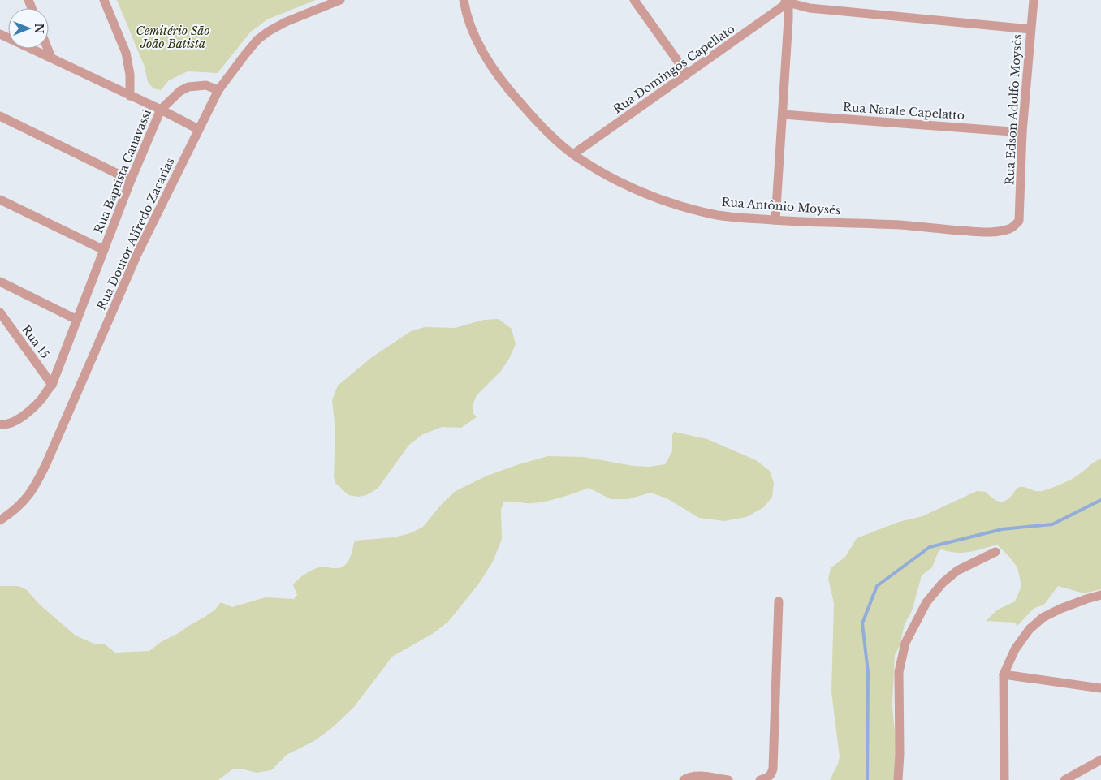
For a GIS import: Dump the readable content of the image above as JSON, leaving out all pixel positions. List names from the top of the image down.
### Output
{
  "streets": {
    "street": [
      "Rua Domingos Capellato",
      "Rua Edson Adolfo Moysés",
      "Rua Natale Capelatto",
      "Rua Baptista Canavassi",
      "Rua Antônio Moysés",
      "Rua Doutor Alfredo Zacarias",
      "Rua 15"
    ]
  },
  "crossings": [
    ["Rua Domingos Capellato", "Rua Antônio Moysés"],
    ["Rua Edson Adolfo Moysés", "Rua Natale Capelatto"],
    ["Rua Edson Adolfo Moysés", "Rua Antônio Moysés"],
    ["Rua Baptista Canavassi", "Rua 15"]
  ],
  "parks": ["Cemitério São João Batista"],
  "north": "right"
}
